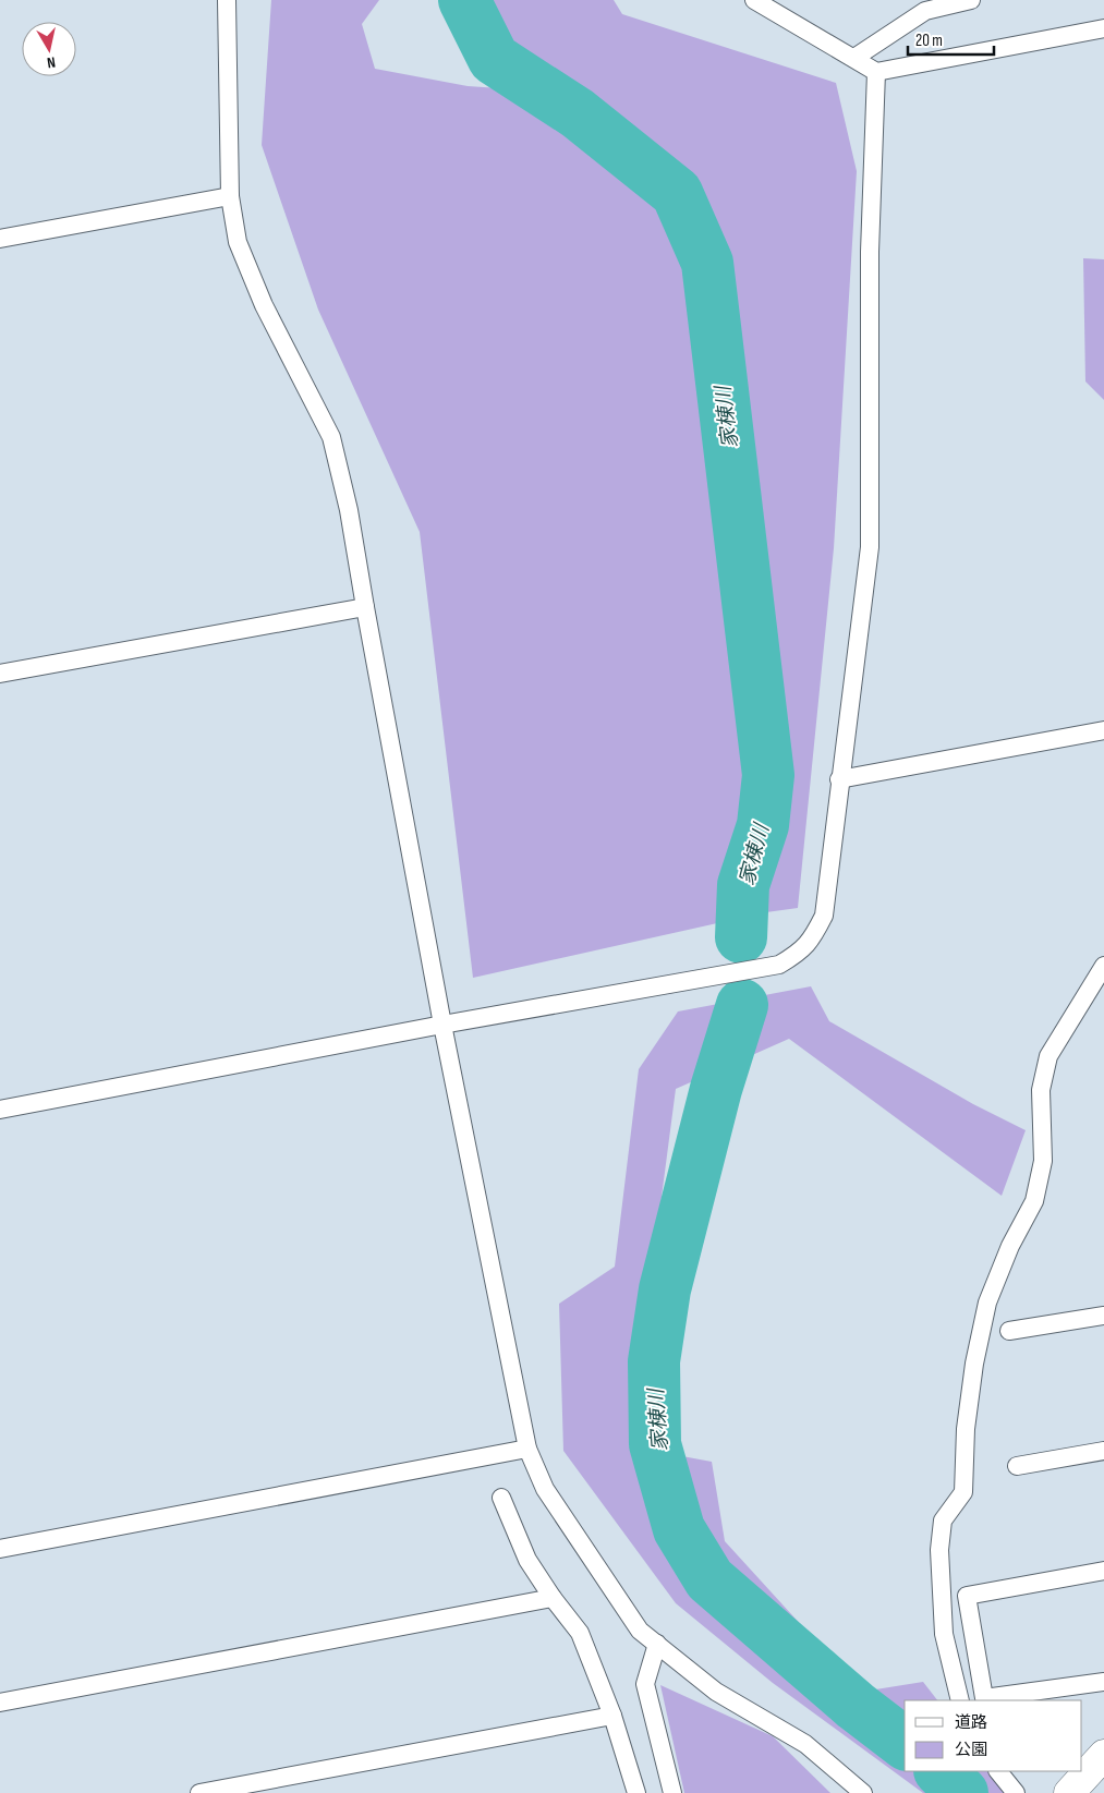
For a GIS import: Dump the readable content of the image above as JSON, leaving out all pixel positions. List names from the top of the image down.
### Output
{
  "water": ["家棟川"],
  "legend": ["道路", "公園"],
  "scale_bar": "20 m",
  "north": "bottom"
}
